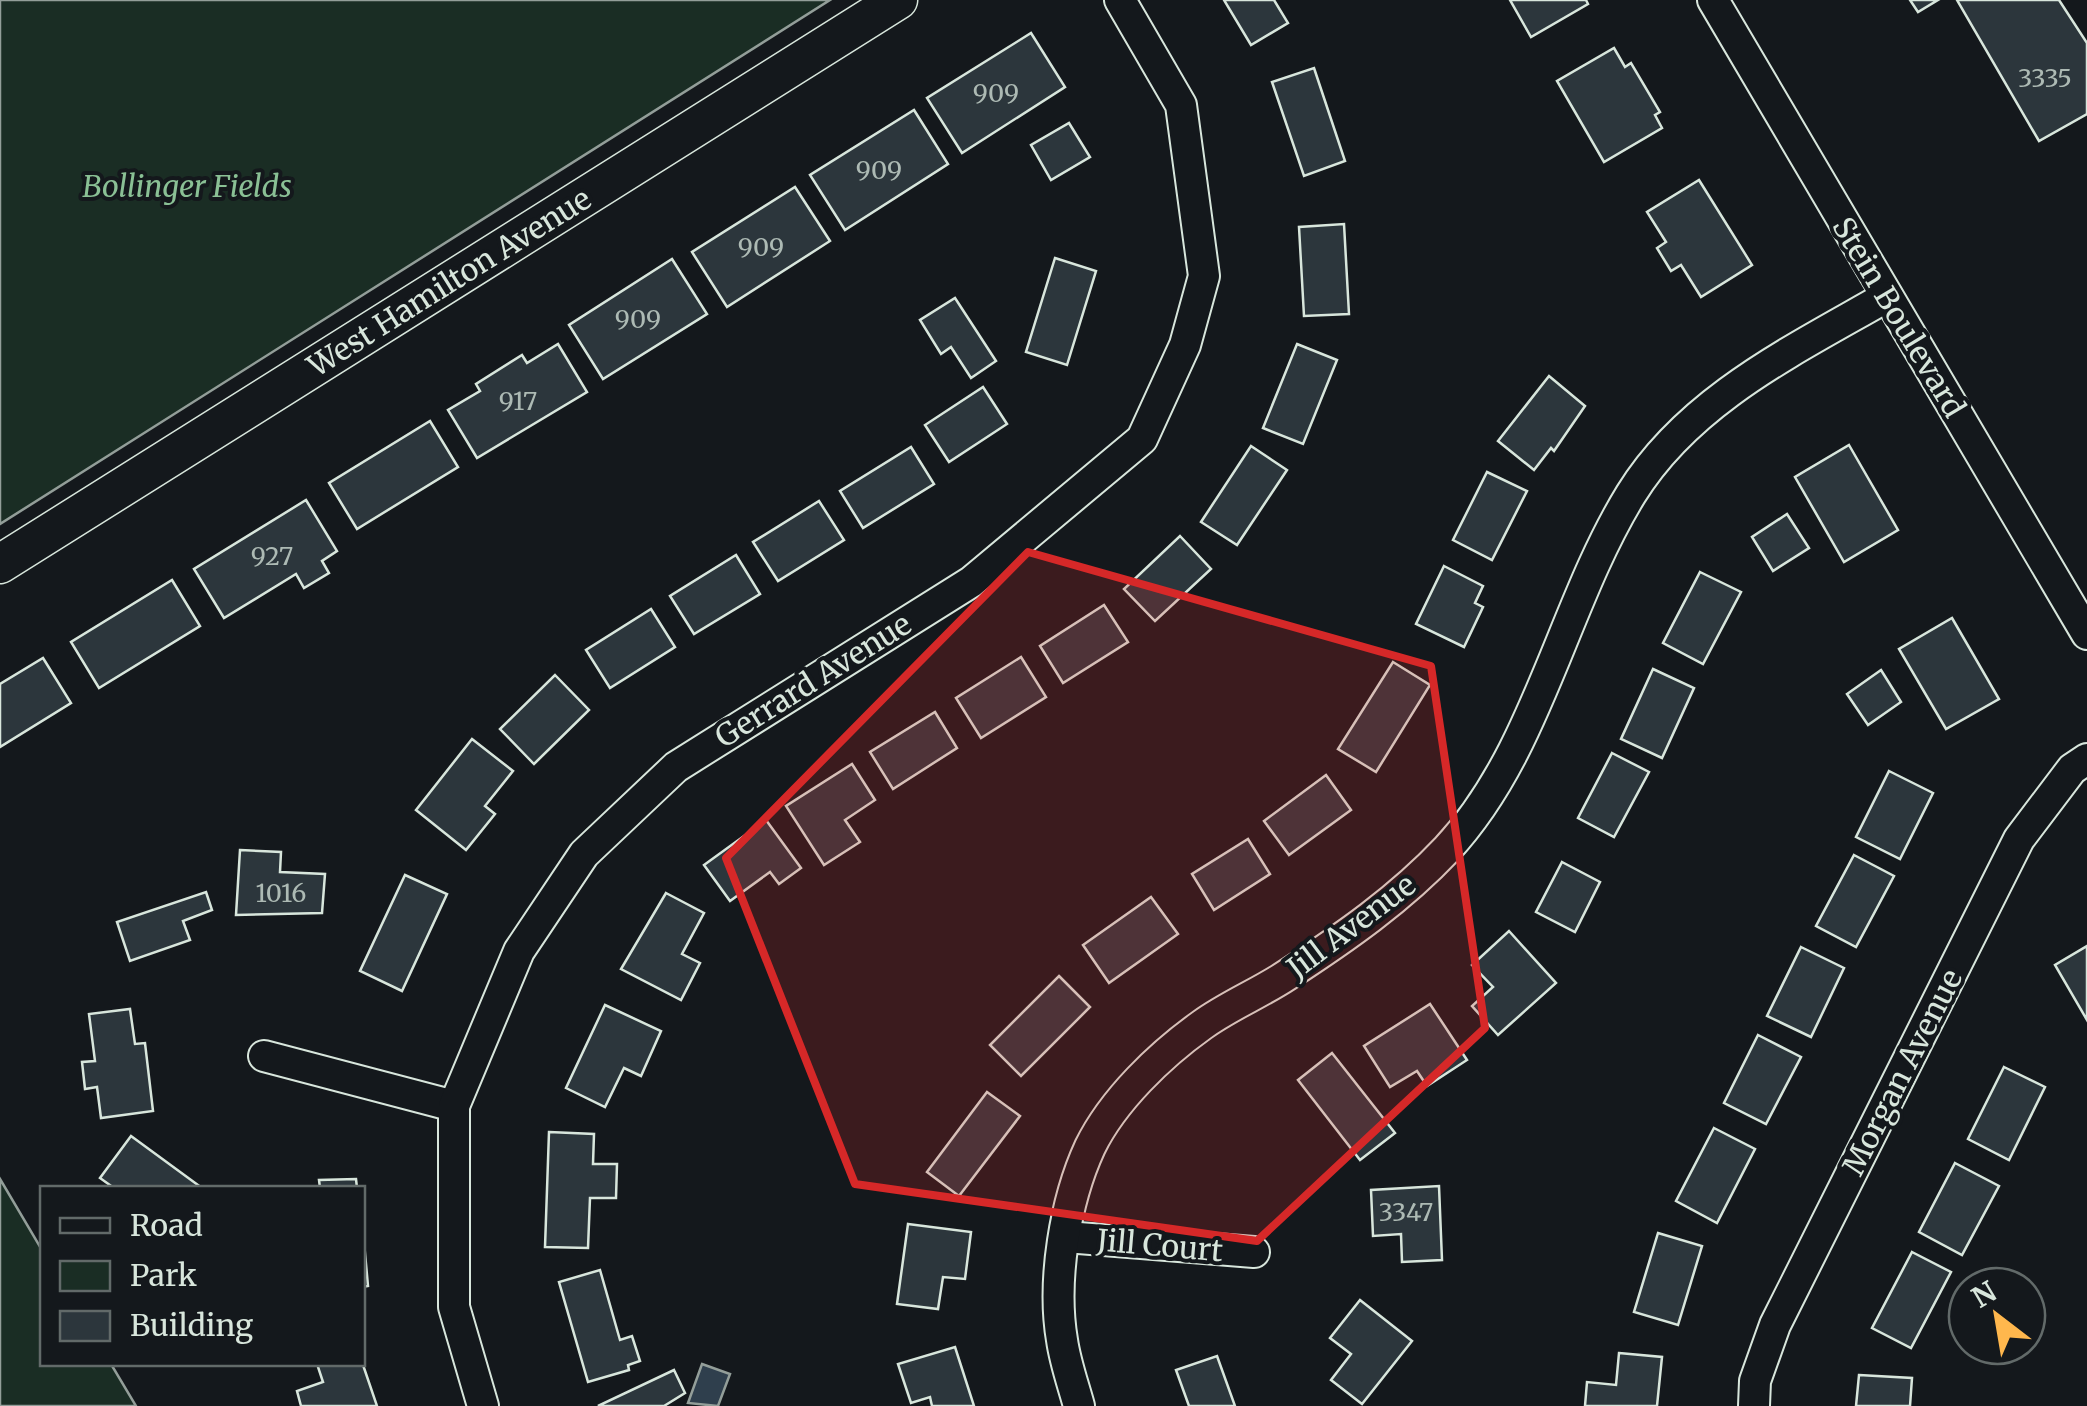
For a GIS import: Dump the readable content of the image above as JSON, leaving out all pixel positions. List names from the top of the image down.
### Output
{
  "streets": {
    "street": [
      "West Hamilton Avenue",
      "Stein Boulevard",
      "Gerrard Avenue",
      "Jill Avenue",
      "Morgan Avenue",
      "Jill Court"
    ]
  },
  "crossings": [
    ["Stein Boulevard", "Jill Avenue"],
    ["Jill Avenue", "Jill Court"]
  ],
  "parks": ["Bollinger Fields"],
  "house_numbers": [
    "3335",
    "909",
    "909",
    "909",
    "909",
    "917",
    "927",
    "1016",
    "3347"
  ],
  "legend": ["Road", "Park", "Building"],
  "north": "top left"
}
